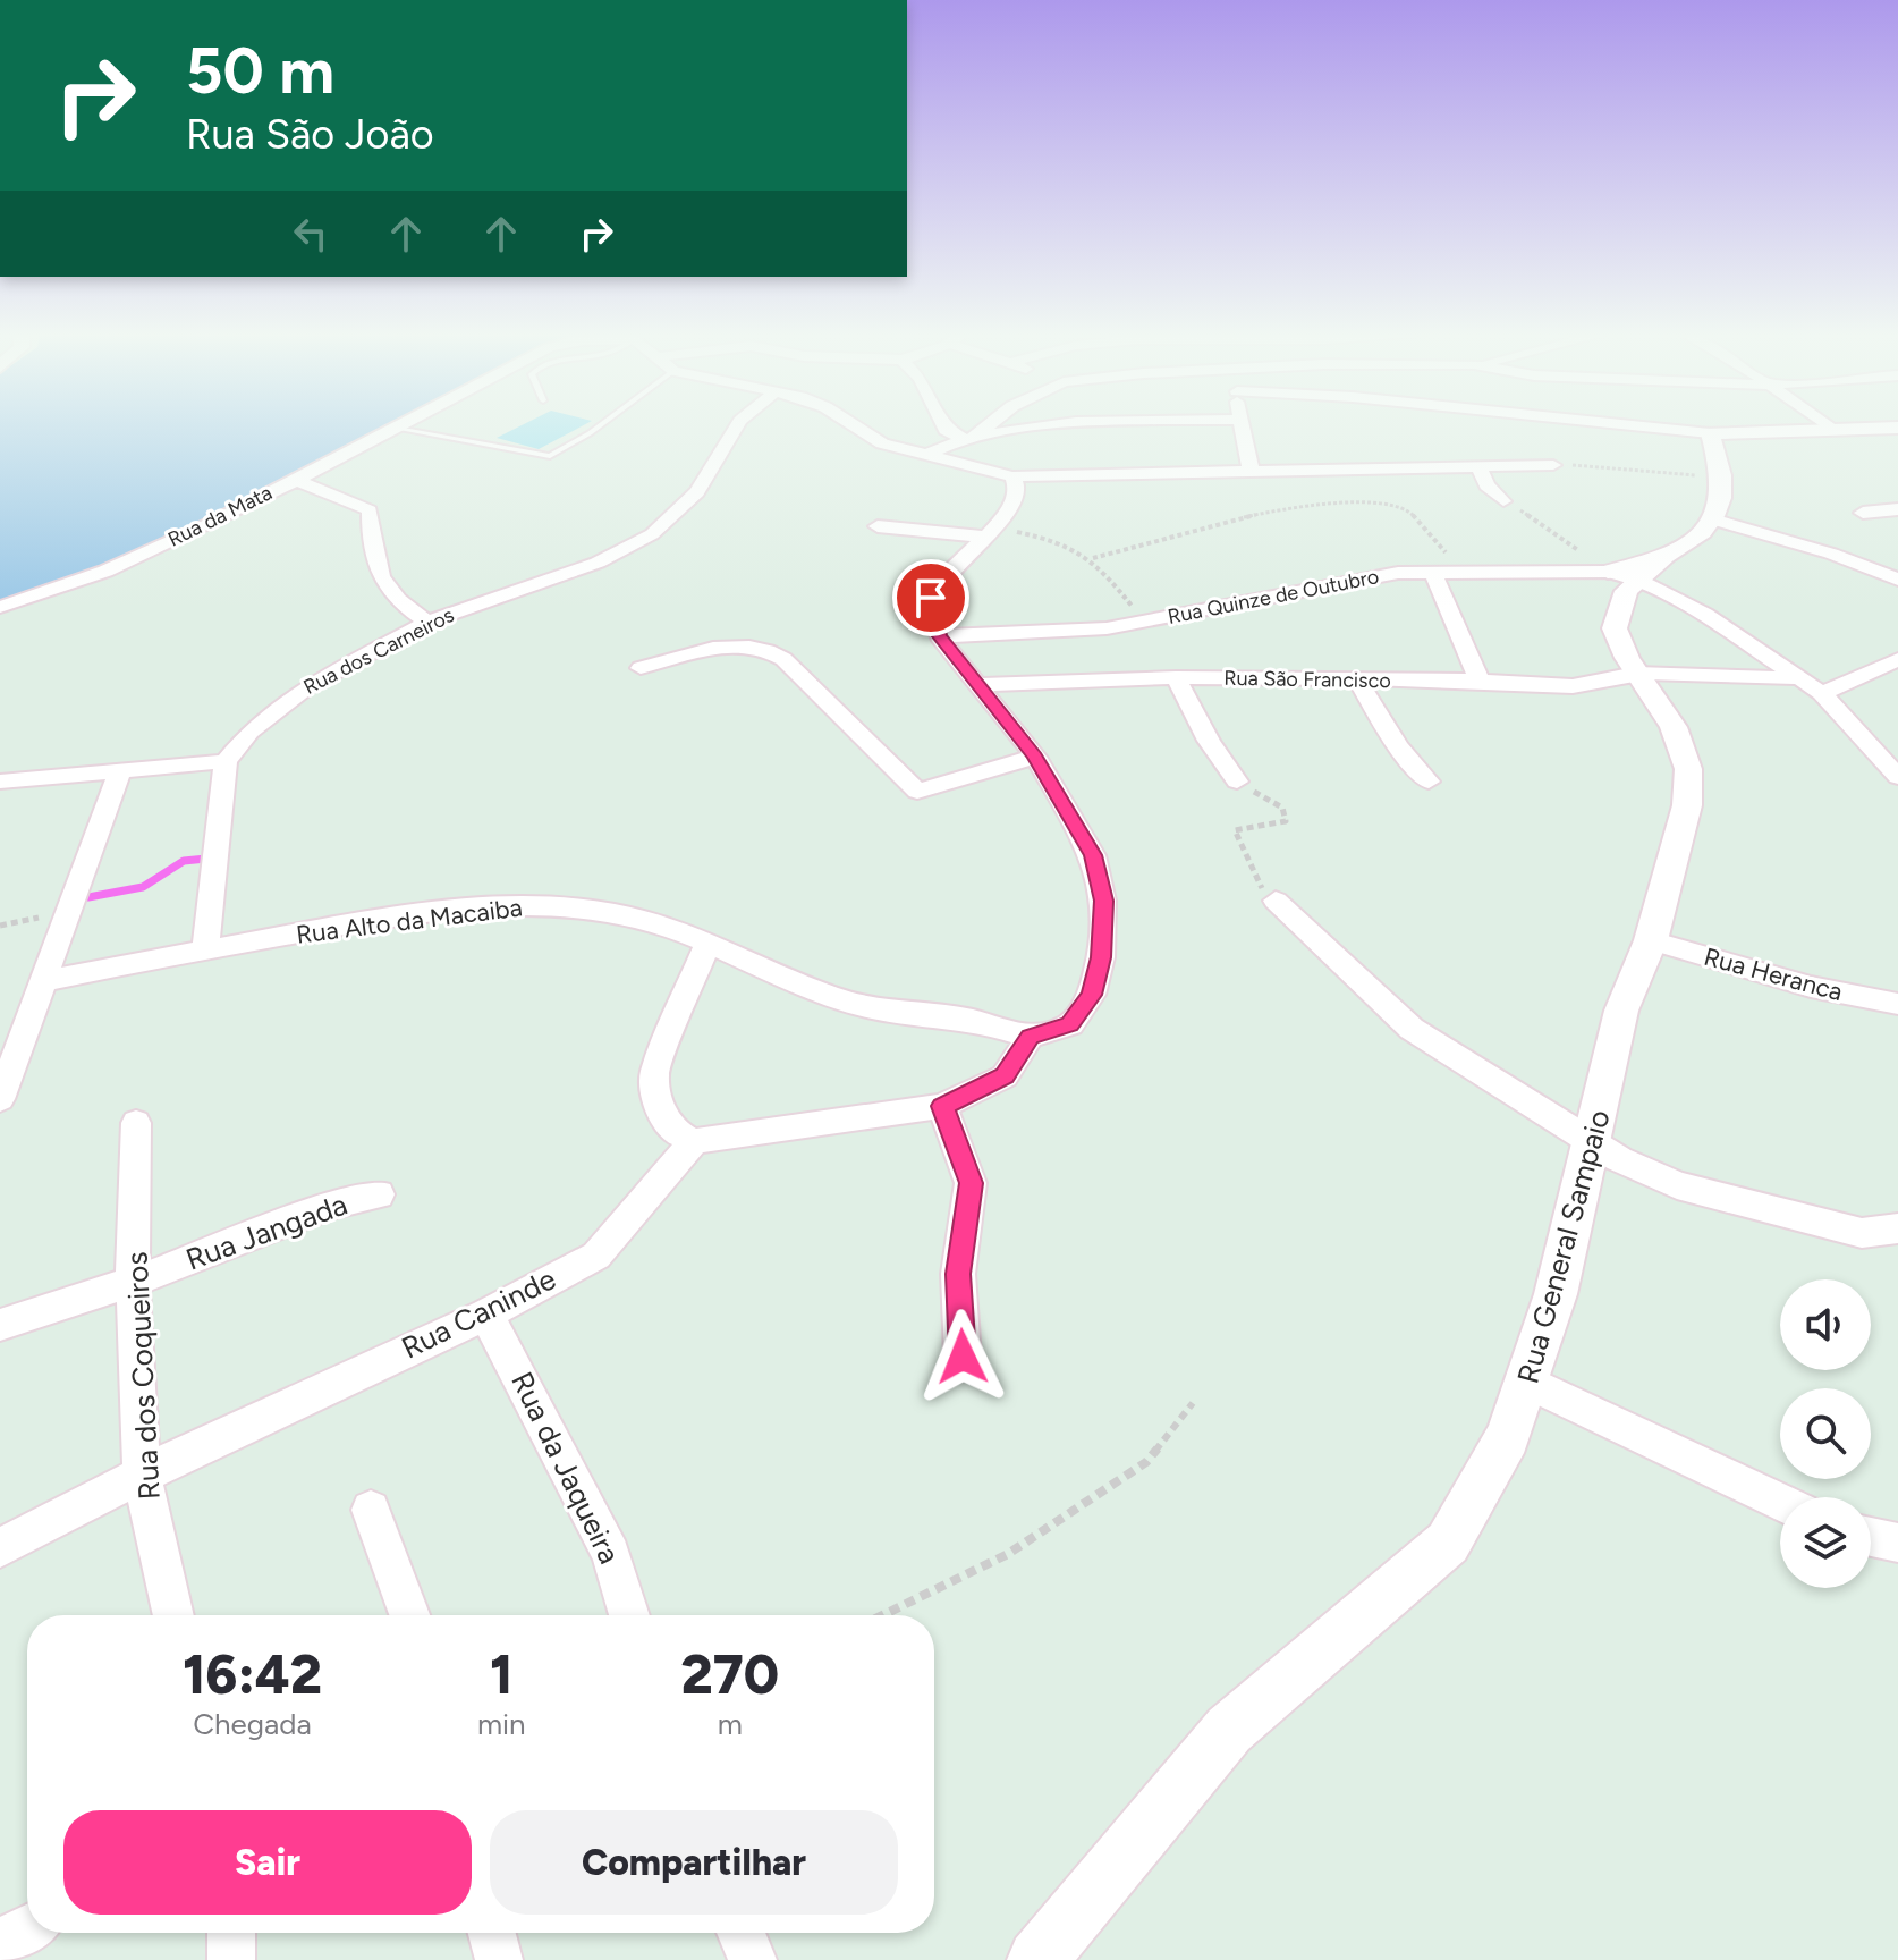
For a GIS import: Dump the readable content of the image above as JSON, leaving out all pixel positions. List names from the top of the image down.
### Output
{
  "streets": {
    "street": [
      "Rua da Mata",
      "Rua Quinze de Outubro",
      "Rua dos Carneiros",
      "Rua São Francisco",
      "Rua Alto da Macaiba",
      "Rua Heranca",
      "Rua Jangada",
      "Rua General Sampaio",
      "Rua Caninde",
      "Rua dos Coqueiros",
      "Rua da Jaqueira"
    ]
  },
  "crossings": [
    ["Rua Quinze de Outubro", "Rua São Francisco"],
    ["Rua Quinze de Outubro", "Rua General Sampaio"],
    ["Rua São Francisco", "Rua General Sampaio"],
    ["Rua Heranca", "Rua General Sampaio"],
    ["Rua Jangada", "Rua dos Coqueiros"],
    ["Rua Caninde", "Rua dos Coqueiros"],
    ["Rua Caninde", "Rua da Jaqueira"]
  ],
  "page": {
    "turn": ["50 m", "Rua São João"],
    "eta": [
      "16:42",
      "Chegada",
      "1",
      "min",
      "270",
      "m"
    ],
    "buttons": ["Sair", "Compartilhar"]
  }
}
